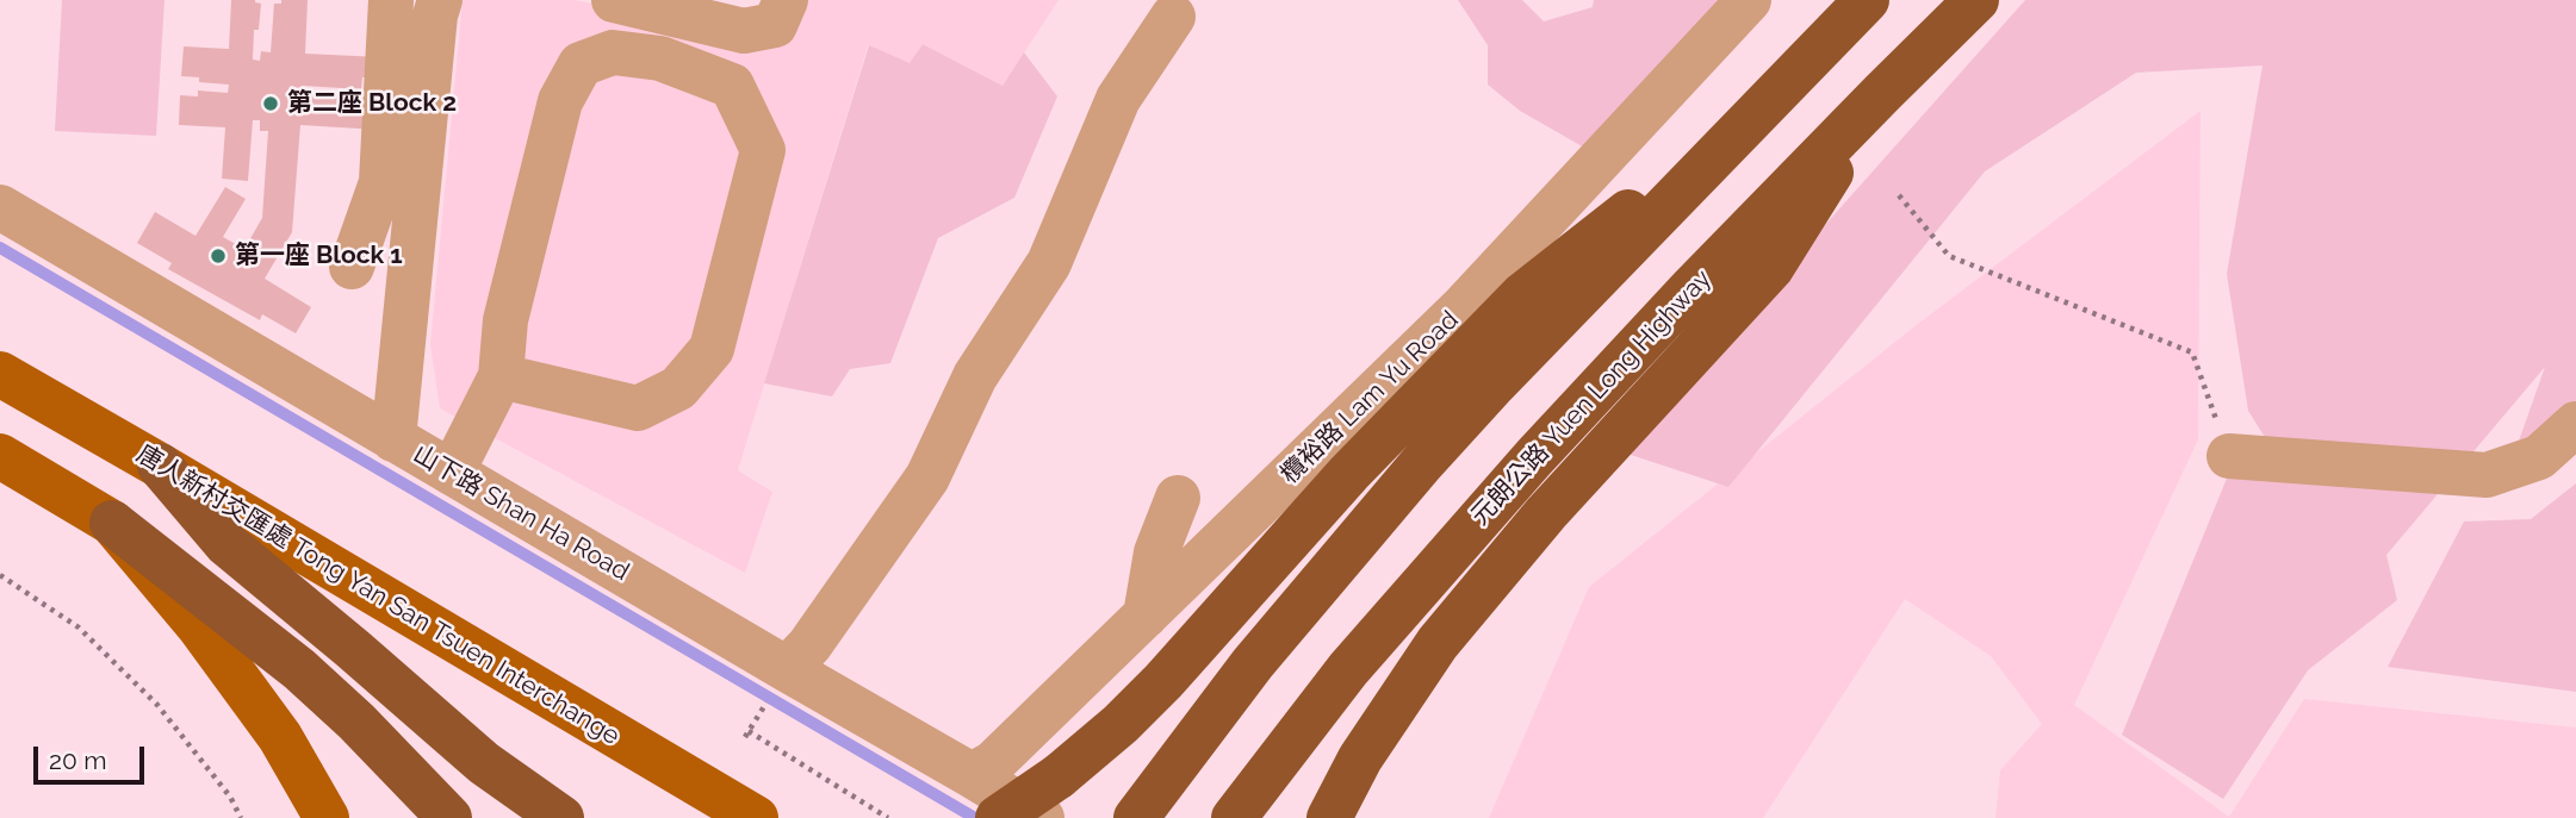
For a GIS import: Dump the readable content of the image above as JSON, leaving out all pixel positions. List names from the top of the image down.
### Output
{
  "streets": {
    "highway": ["元朗公路 Yuen Long Highway"],
    "main road": ["唐人新村交匯處 Tong Yan San Tsuen Interchange"],
    "street": ["欖裕路 Lam Yu Road", "山下路 Shan Ha Road"]
  },
  "crossings": [
    ["欖裕路 Lam Yu Road", "山下路 Shan Ha Road"]
  ],
  "places": ["第二座 Block 2", "第一座 Block 1"],
  "scale_bar": "20 m"
}
